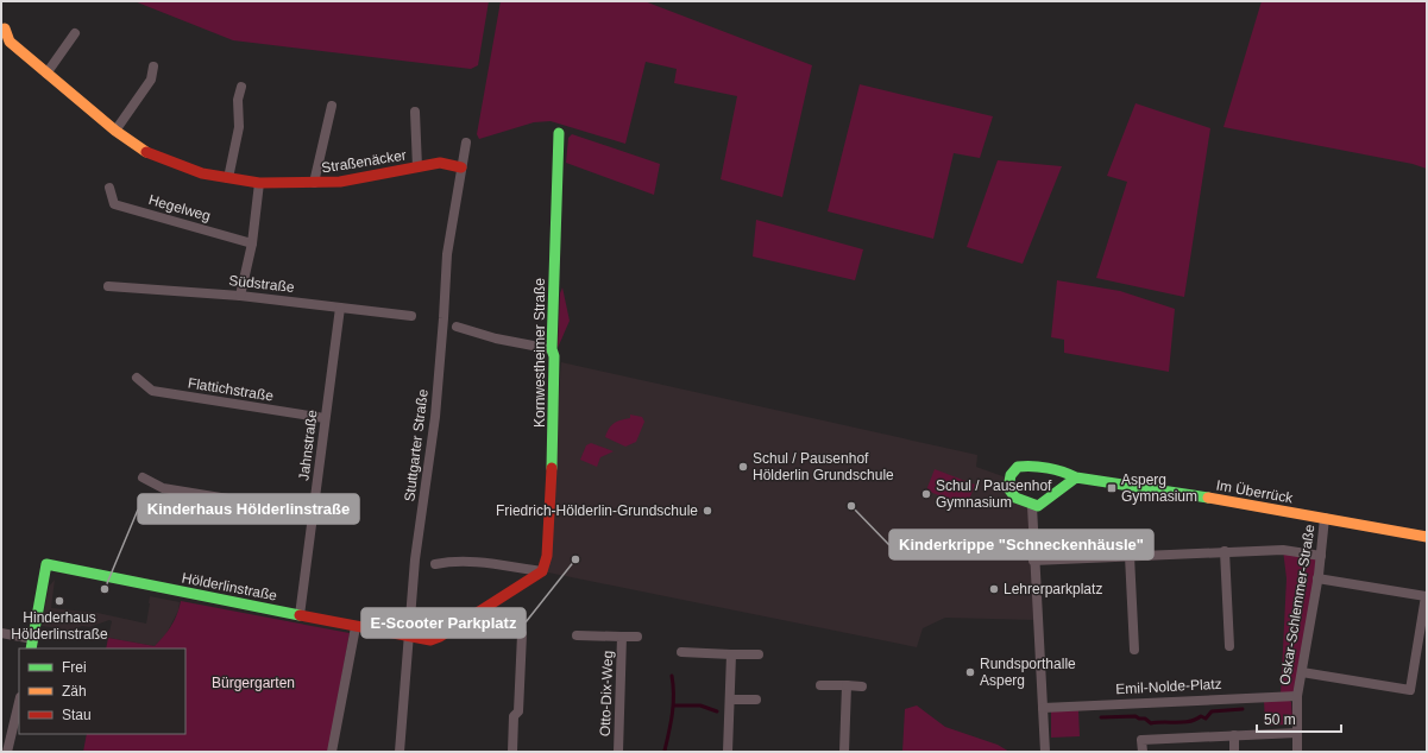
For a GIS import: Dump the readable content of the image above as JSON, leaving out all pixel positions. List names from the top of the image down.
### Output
{
  "streets": {
    "street": [
      "Straßenäcker",
      "Hegelweg",
      "Südstraße",
      "Kornwestheimer Straße",
      "Flattichstraße",
      "Jahnstraße",
      "Stuttgarter Straße",
      "Im Überrück",
      "Hölderlinstraße",
      "Oskar-Schlemmer-Straße",
      "Emil-Nolde-Platz",
      "Otto-Dix-Weg"
    ]
  },
  "crossings": [
    ["Straßenäcker", "Stuttgarter Straße"],
    ["Südstraße", "Jahnstraße"],
    ["Flattichstraße", "Jahnstraße"],
    ["Jahnstraße", "Hölderlinstraße"],
    ["Stuttgarter Straße", "Hölderlinstraße"],
    ["Im Überrück", "Oskar-Schlemmer-Straße"],
    ["Oskar-Schlemmer-Straße", "Emil-Nolde-Platz"]
  ],
  "parks": ["Bürgergarten"],
  "places": {
    "other": [
      "Schul / Pausenhof Hölderlin Grundschule",
      "Schul / Pausenhof Gymnasium",
      "Kinderkrippe \"Schneckenhäusle\"",
      "Friedrich-Hölderlin-Grundschule",
      "E-Scooter Parkplatz",
      "Kinderhaus Hölderlinstraße",
      "Lehrerparkplatz",
      "Hinderhaus Hölderlinstraße",
      "Rundsporthalle Asperg"
    ],
    "transit": ["Asperg Gymnasium"]
  },
  "legend": ["Frei", "Zäh", "Stau"],
  "scale_bar": "50 m"
}
